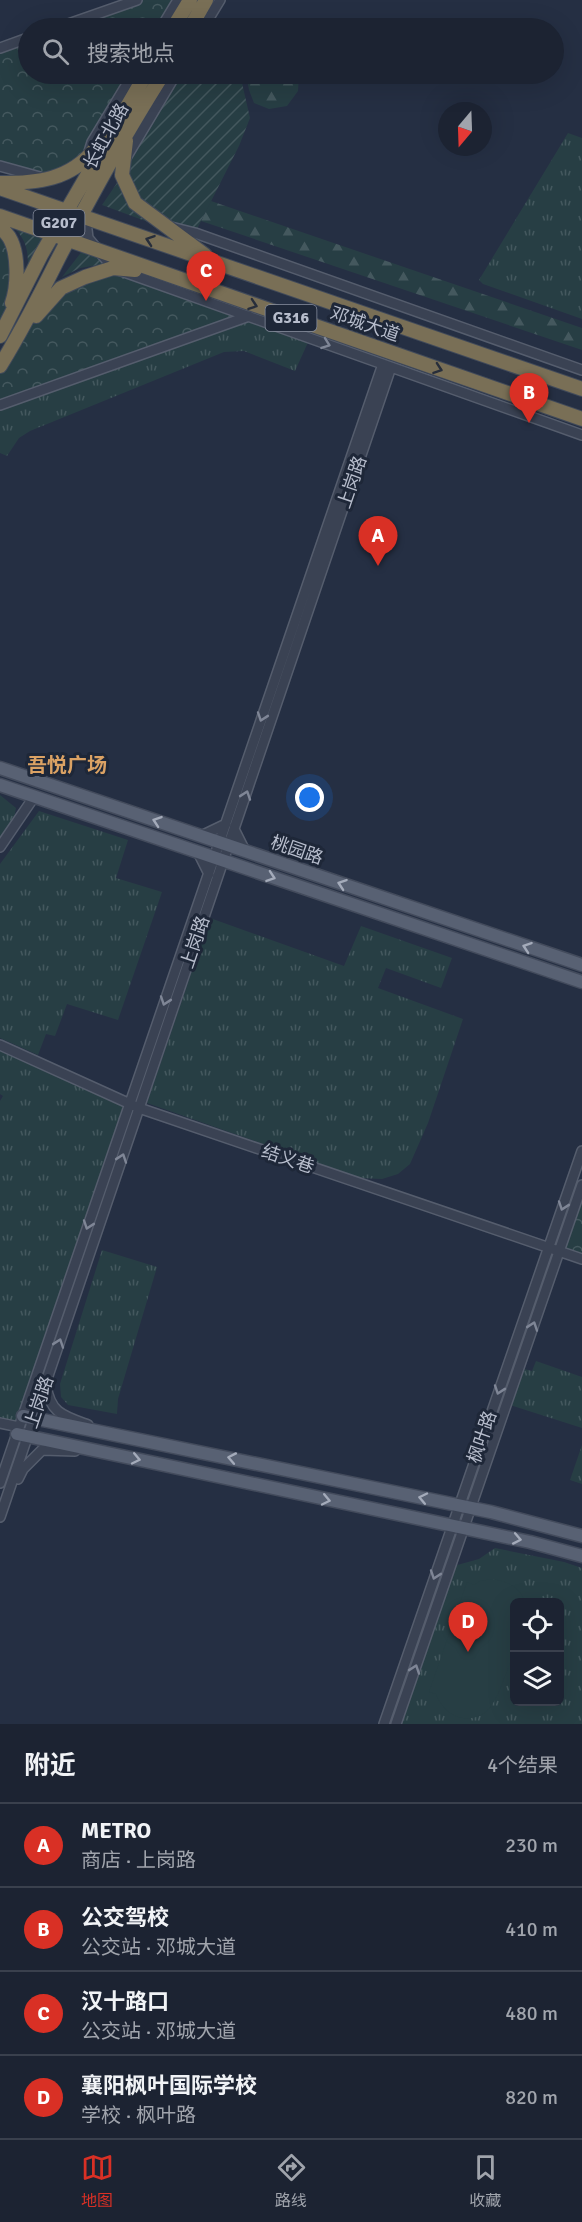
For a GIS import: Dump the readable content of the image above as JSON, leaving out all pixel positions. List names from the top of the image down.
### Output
{
  "streets": {
    "highway": [
      "长虹北路",
      "G207",
      "G316",
      "邓城大道"
    ],
    "main road": ["桃园路"],
    "street": ["上岗路", "结义巷", "枫叶路"]
  },
  "crossings": [
    ["长虹北路", "G207"],
    ["长虹北路", "邓城大道"],
    ["G207", "邓城大道"],
    ["上岗路", "桃园路"],
    ["上岗路", "结义巷"],
    ["结义巷", "枫叶路"]
  ],
  "districts": ["吾悦广场"],
  "north": "bottom",
  "page": {
    "search": "搜索地点",
    "pins": [
      "C",
      "B",
      "A",
      "D"
    ],
    "heading": ["附近", "4个结果"],
    "list": [
      {
        "mark": "A",
        "name": "METRO",
        "note": "商店 · 上岗路",
        "value": "230 m"
      },
      {
        "mark": "B",
        "name": "公交驾校",
        "note": "公交站 · 邓城大道",
        "value": "410 m"
      },
      {
        "mark": "C",
        "name": "汉十路口",
        "note": "公交站 · 邓城大道",
        "value": "480 m"
      },
      {
        "mark": "D",
        "name": "襄阳枫叶国际学校",
        "note": "学校 · 枫叶路",
        "value": "820 m"
      }
    ],
    "nav": ["地图", "路线", "收藏"]
  }
}
